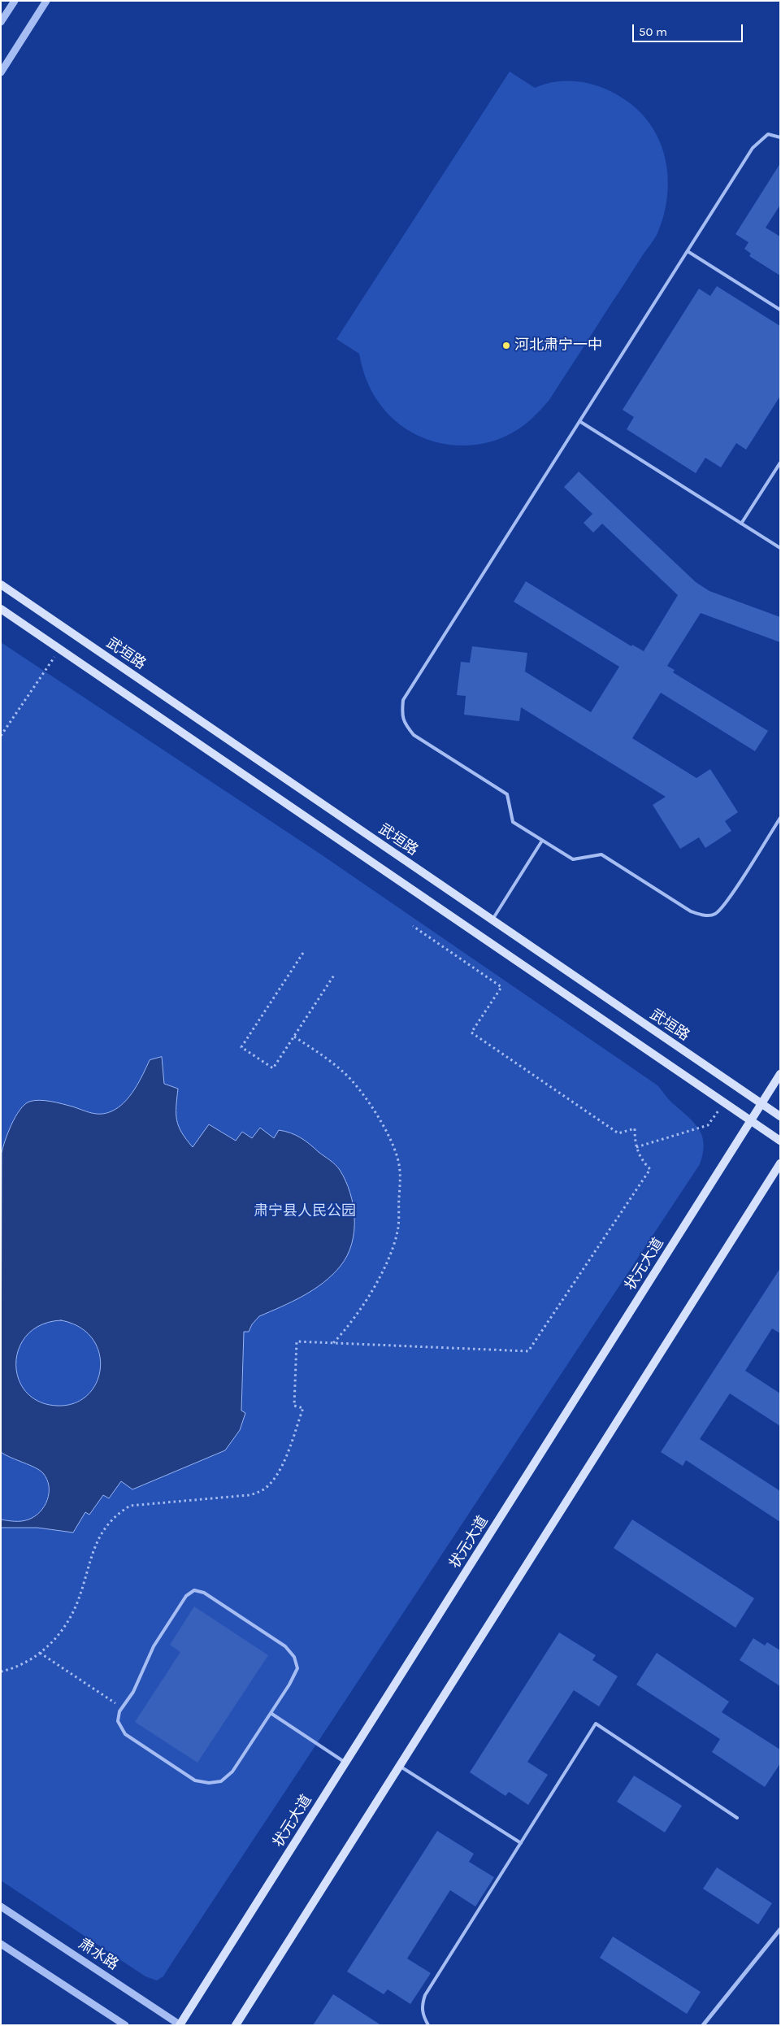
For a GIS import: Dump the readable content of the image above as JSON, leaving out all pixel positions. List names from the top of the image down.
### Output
{
  "streets": {
    "main road": ["武垣路", "状元大道"],
    "street": ["肃水路"]
  },
  "crossings": [
    ["武垣路", "状元大道"],
    ["状元大道", "肃水路"]
  ],
  "parks": ["肃宁县人民公园"],
  "places": ["河北肃宁一中"],
  "scale_bar": "50 m"
}
